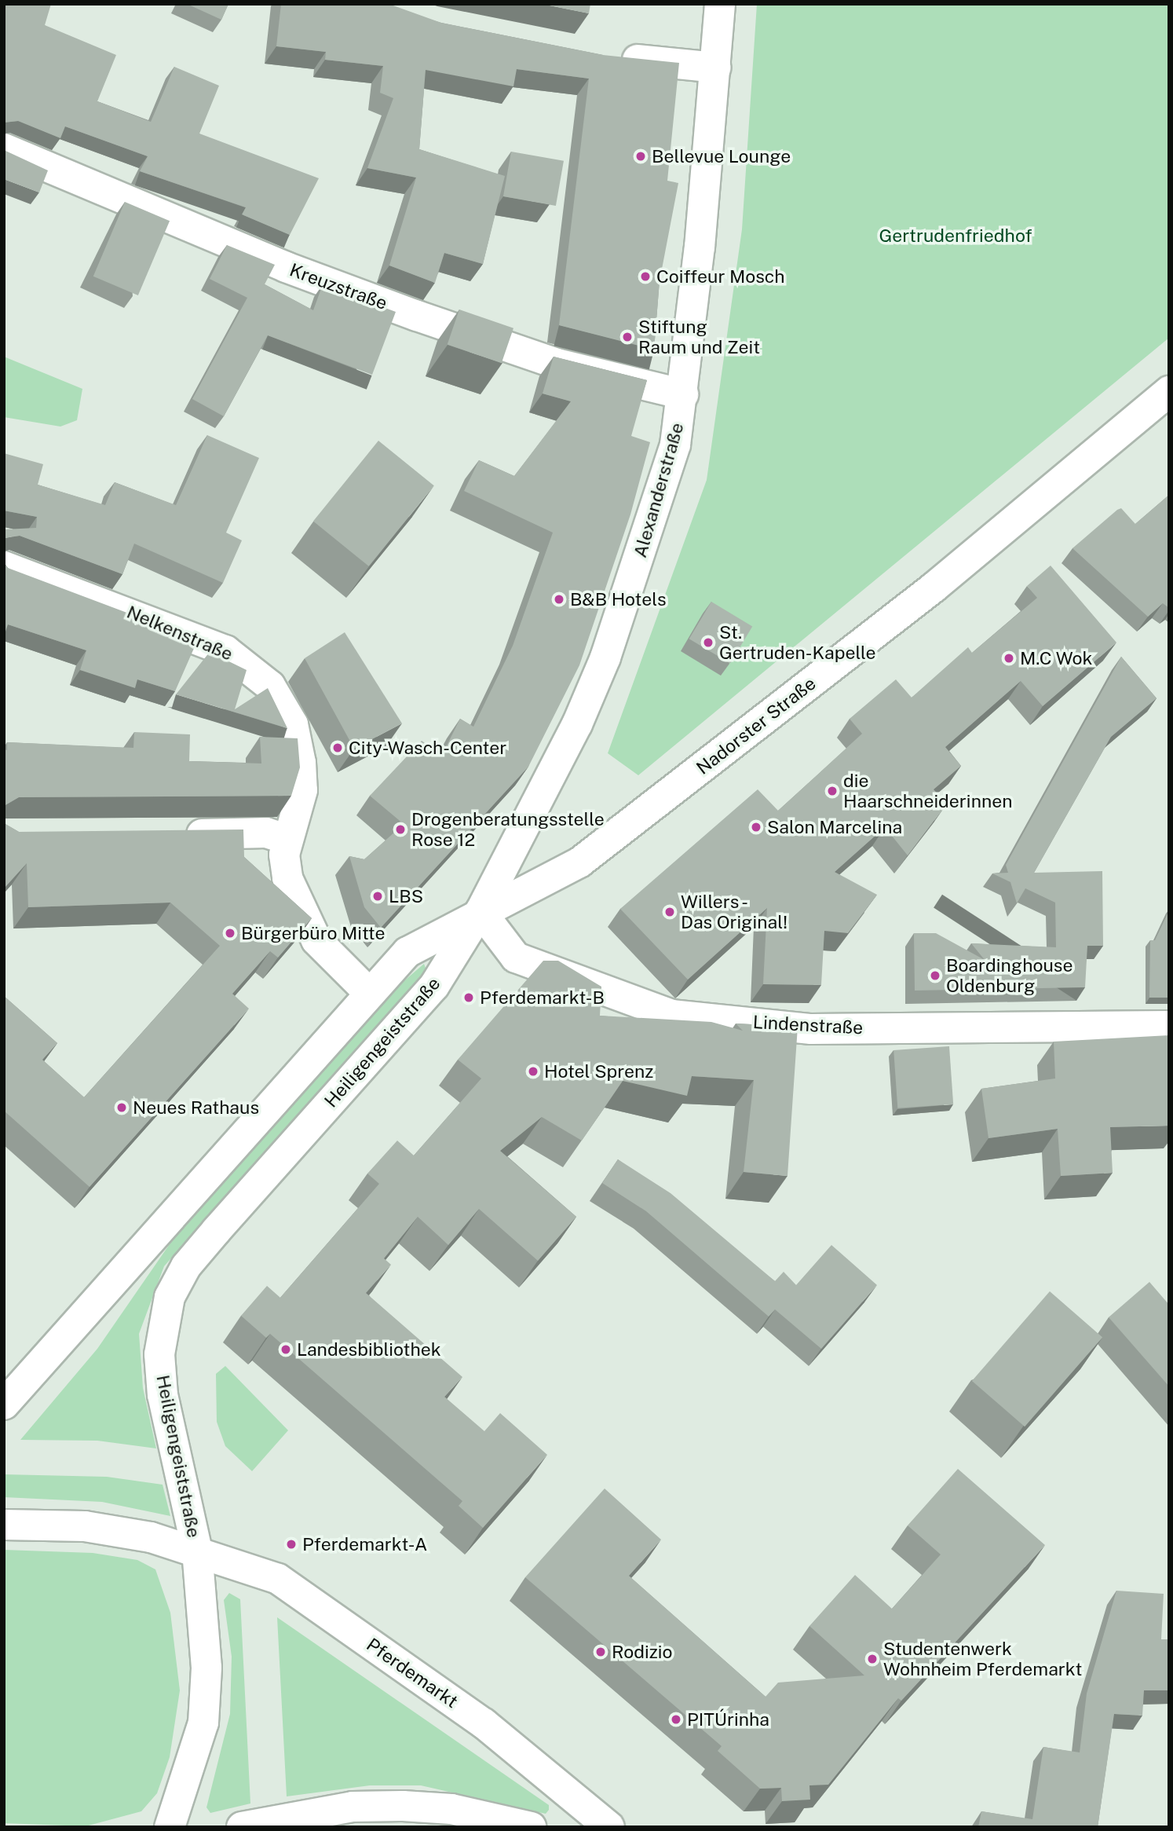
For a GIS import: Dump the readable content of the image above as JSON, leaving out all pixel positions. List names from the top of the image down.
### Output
{
  "streets": {
    "street": [
      "Kreuzstraße",
      "Alexanderstraße",
      "Nelkenstraße",
      "Nadorster Straße",
      "Lindenstraße",
      "Heiligengeiststraße",
      "Pferdemarkt"
    ]
  },
  "crossings": [
    ["Kreuzstraße", "Alexanderstraße"],
    ["Alexanderstraße", "Nadorster Straße"],
    ["Alexanderstraße", "Lindenstraße"],
    ["Alexanderstraße", "Heiligengeiststraße"],
    ["Nadorster Straße", "Lindenstraße"],
    ["Nadorster Straße", "Heiligengeiststraße"],
    ["Lindenstraße", "Heiligengeiststraße"],
    ["Heiligengeiststraße", "Pferdemarkt"]
  ],
  "parks": ["Gertrudenfriedhof"],
  "places": [
    "Bellevue Lounge",
    "Coiffeur Mosch",
    "Stiftung Raum und Zeit",
    "B&B Hotels",
    "St. Gertruden-Kapelle",
    "M.C Wok",
    "City-Wasch-Center",
    "die Haarschneiderinnen",
    "Salon Marcelina",
    "Drogenberatungsstelle Rose 12",
    "LBS",
    "Willers - Das Original!",
    "Bürgerbüro Mitte",
    "Boardinghouse Oldenburg",
    "Pferdemarkt-B",
    "Hotel Sprenz",
    "Neues Rathaus",
    "Landesbibliothek",
    "Pferdemarkt-A",
    "Rodizio",
    "Studentenwerk Wohnheim Pferdemarkt",
    "PITÚrinha"
  ]
}
